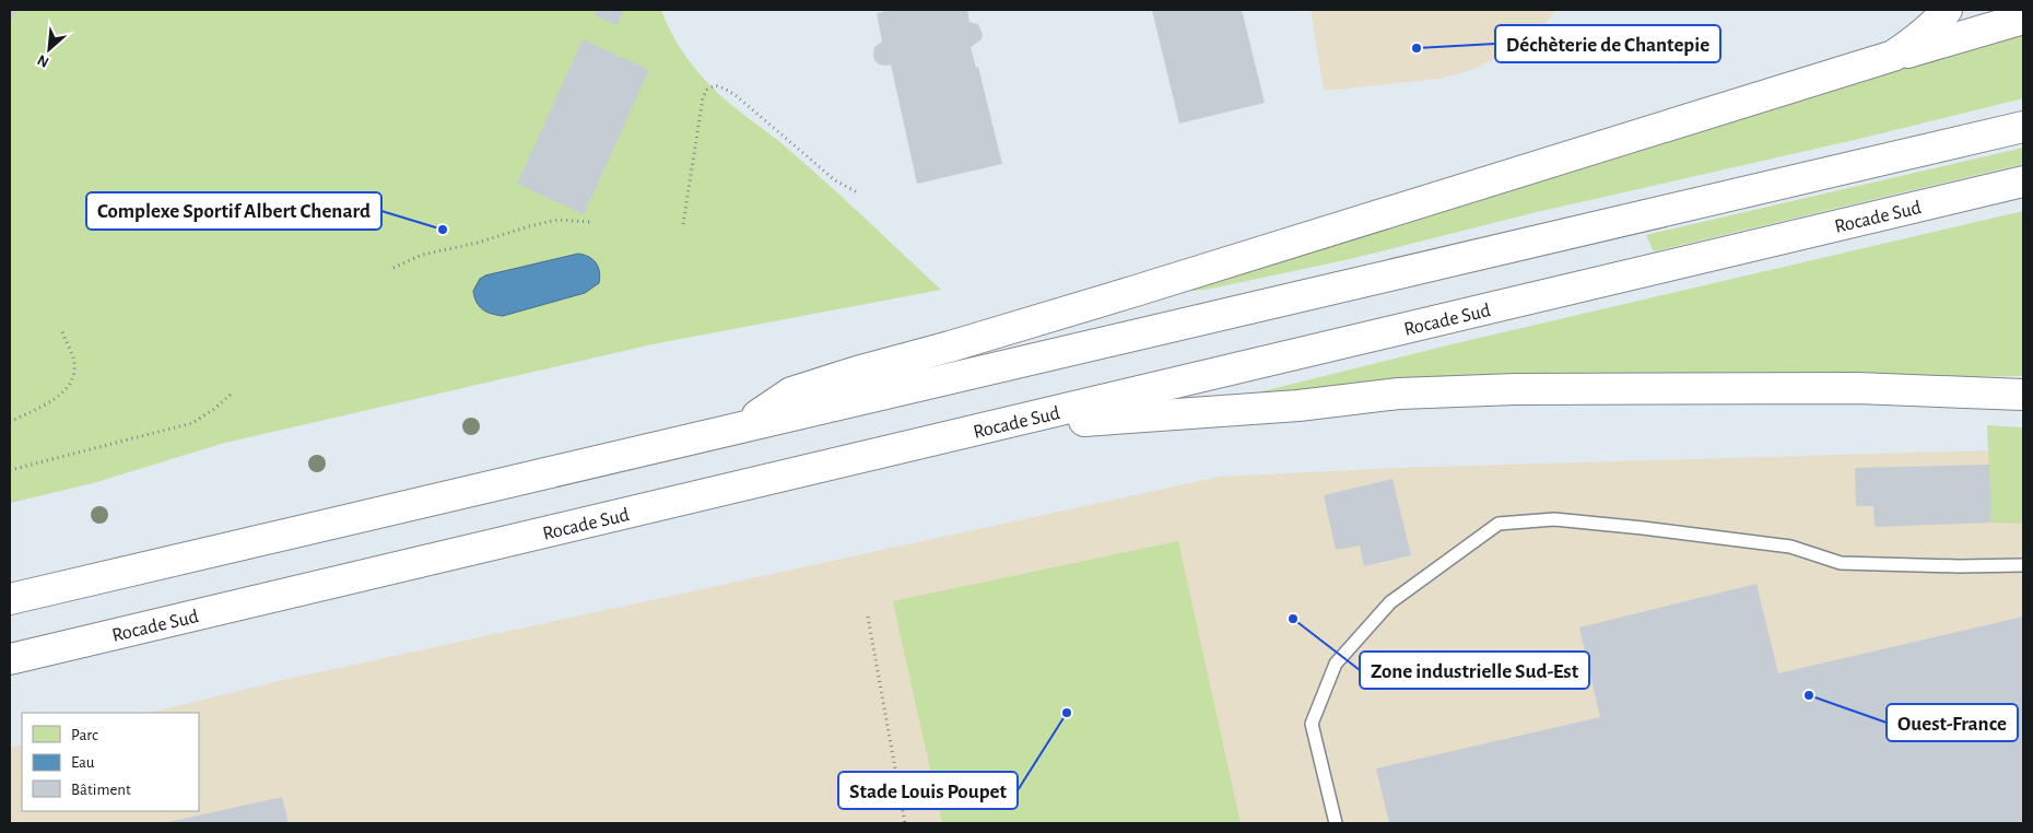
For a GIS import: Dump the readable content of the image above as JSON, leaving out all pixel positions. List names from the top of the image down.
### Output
{
  "streets": {
    "highway": ["Rocade Sud"]
  },
  "places": [
    "Déchèterie de Chantepie",
    "Complexe Sportif Albert Chenard",
    "Zone industrielle Sud-Est",
    "Ouest-France",
    "Stade Louis Poupet"
  ],
  "legend": ["Parc", "Eau", "Bâtiment"],
  "north": "bottom left"
}
